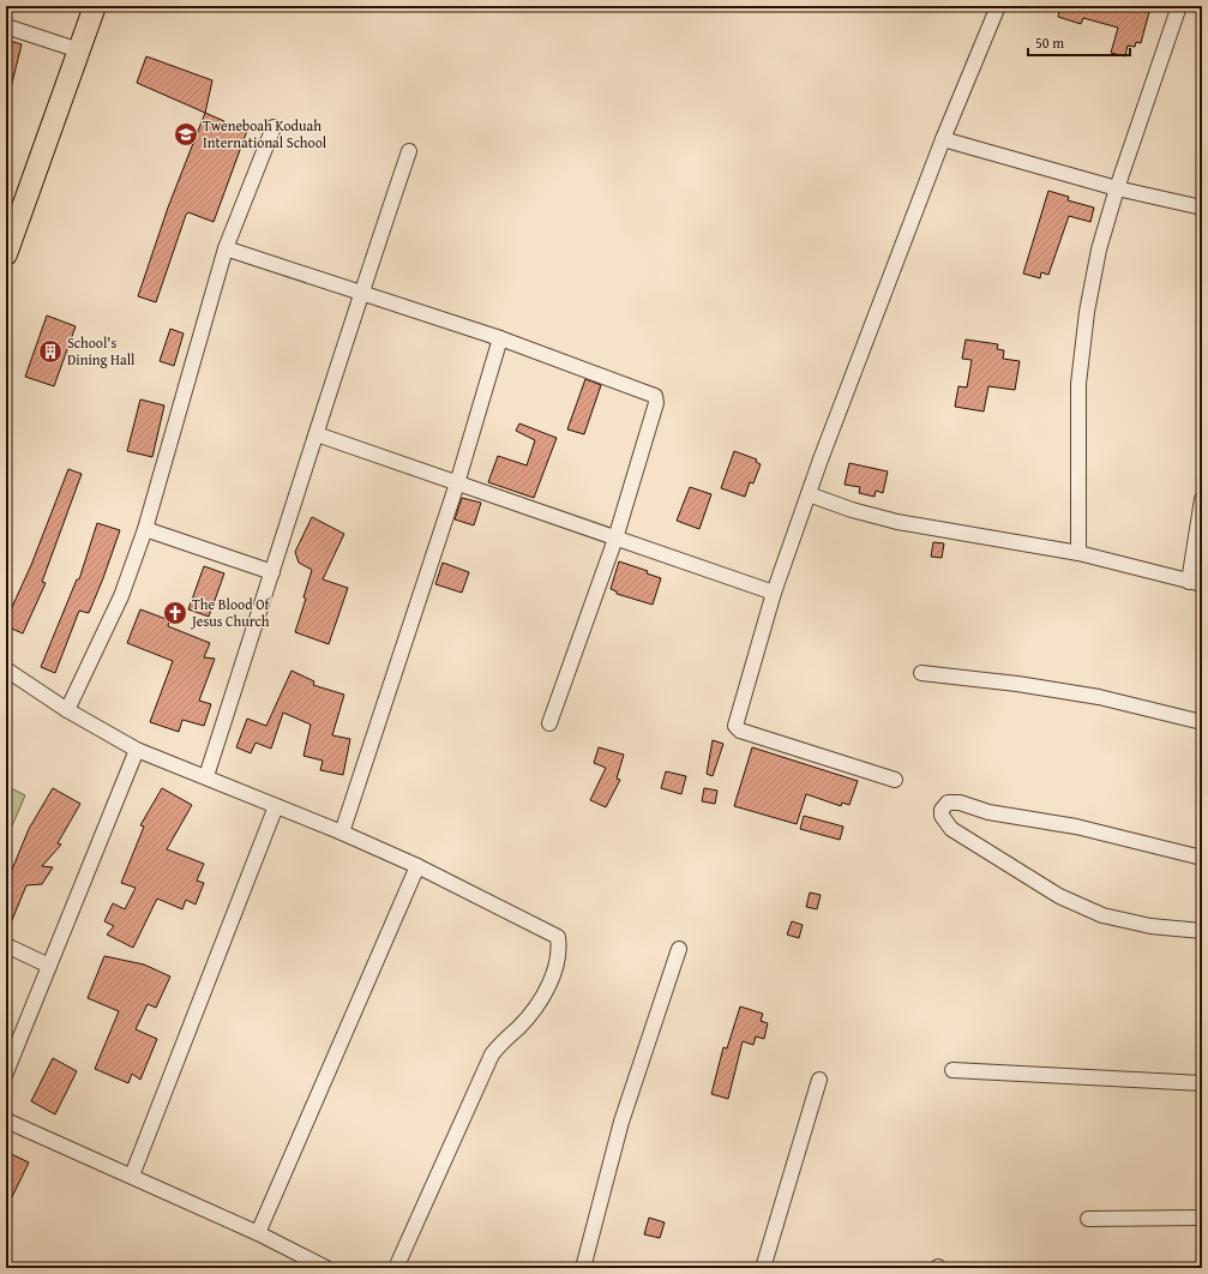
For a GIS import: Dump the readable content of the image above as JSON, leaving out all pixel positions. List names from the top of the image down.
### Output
{
  "places": {
    "school or university": ["Tweneboah Koduah International School"],
    "building": ["School's Dining Hall"],
    "church": ["The Blood Of Jesus Church"]
  },
  "scale_bar": "50 m"
}
